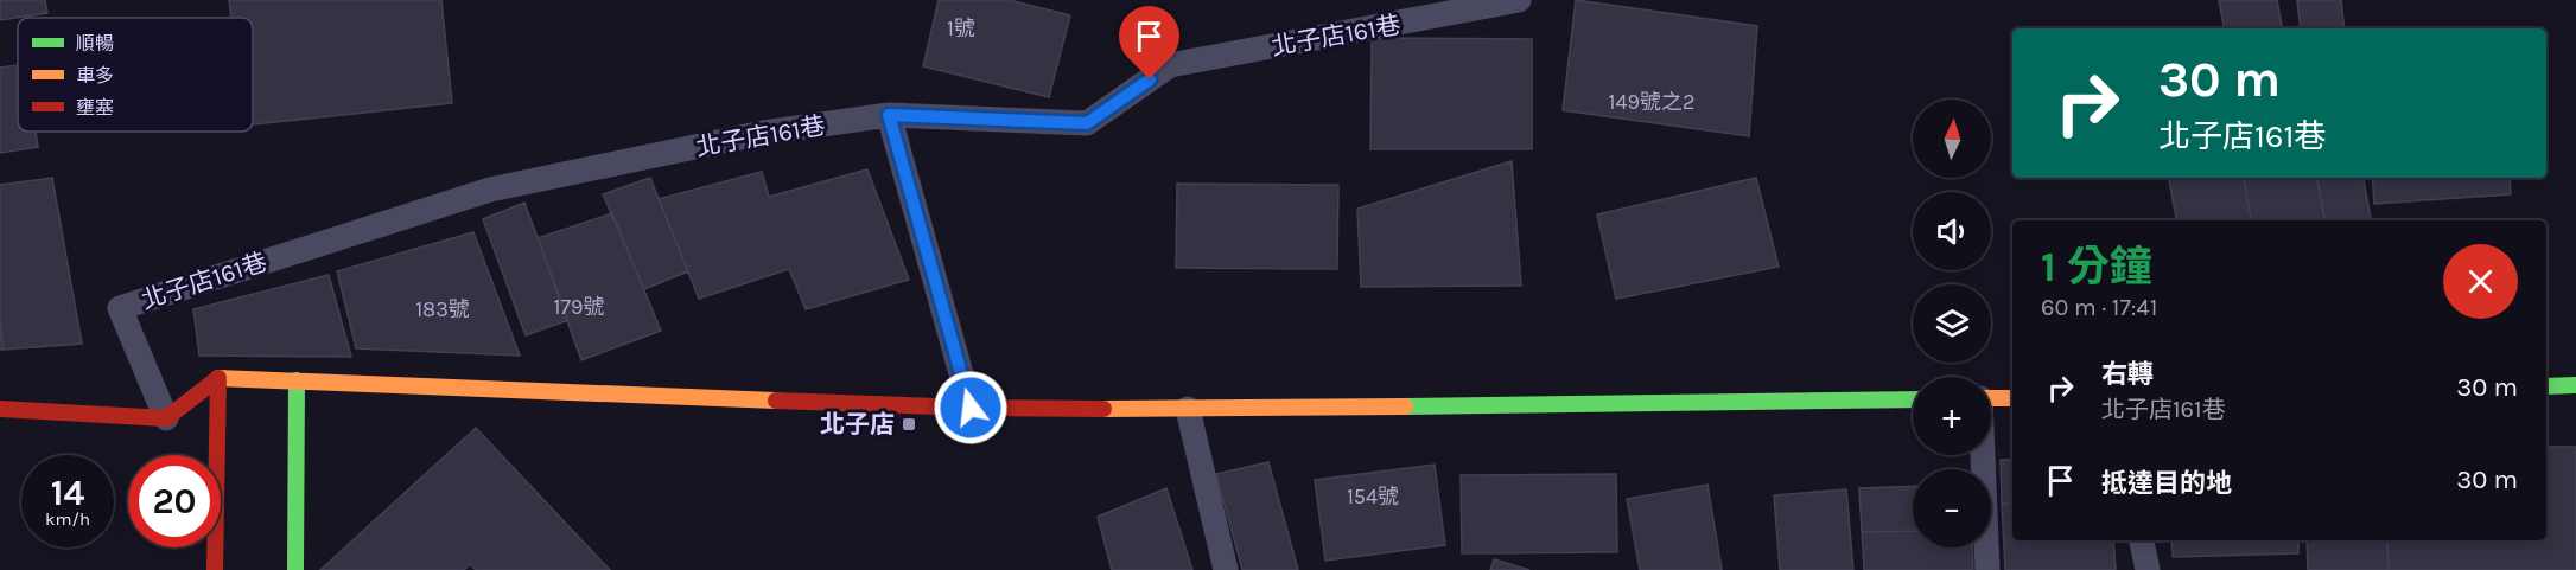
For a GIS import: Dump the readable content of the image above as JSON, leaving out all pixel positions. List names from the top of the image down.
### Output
{
  "streets": {
    "lane": ["北子店161巷"]
  },
  "places": {
    "transit": ["北子店"]
  },
  "house_numbers": [
    "1號",
    "149號之2",
    "179號",
    "183號",
    "154號"
  ],
  "legend": ["順暢", "車多", "壅塞"],
  "north": "top",
  "page": {
    "turn": ["30 m", "北子店161巷"],
    "map_buttons": ["+", "−"],
    "heading": ["1 分鐘", "60 m · 17:41"],
    "list": [
      {
        "name": "右轉",
        "note": "北子店161巷",
        "value": "30 m"
      },
      {
        "name": "抵達目的地",
        "value": "30 m"
      }
    ],
    "speed": "14 km/h",
    "limit": "20"
  }
}
